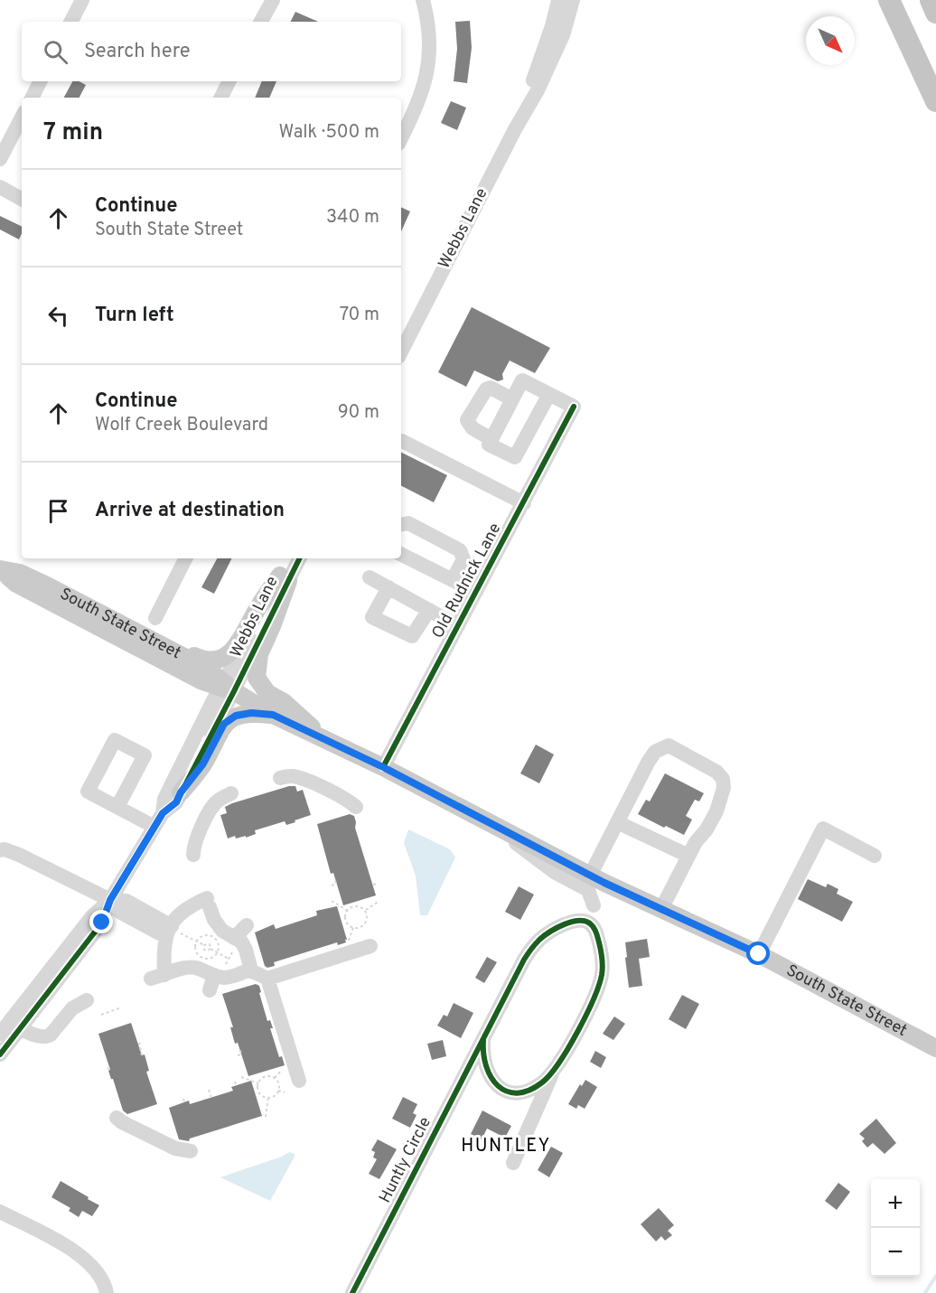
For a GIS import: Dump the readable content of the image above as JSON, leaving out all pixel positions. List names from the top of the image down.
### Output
{
  "streets": {
    "main road": ["South State Street"],
    "street": ["Webbs Lane", "Old Rudnick Lane", "Huntly Circle"]
  },
  "crossings": [
    ["Webbs Lane", "South State Street"],
    ["Old Rudnick Lane", "South State Street"]
  ],
  "districts": ["HUNTLEY"],
  "north": "bottom right",
  "page": {
    "search": "Search here",
    "heading": ["7 min", "Walk · 500 m"],
    "list": [
      ["Continue", "South State Street", "340 m"],
      ["Turn left", "70 m"],
      ["Continue", "Wolf Creek Boulevard", "90 m"],
      "Arrive at destination"
    ],
    "map_buttons": ["+", "−"]
  }
}
